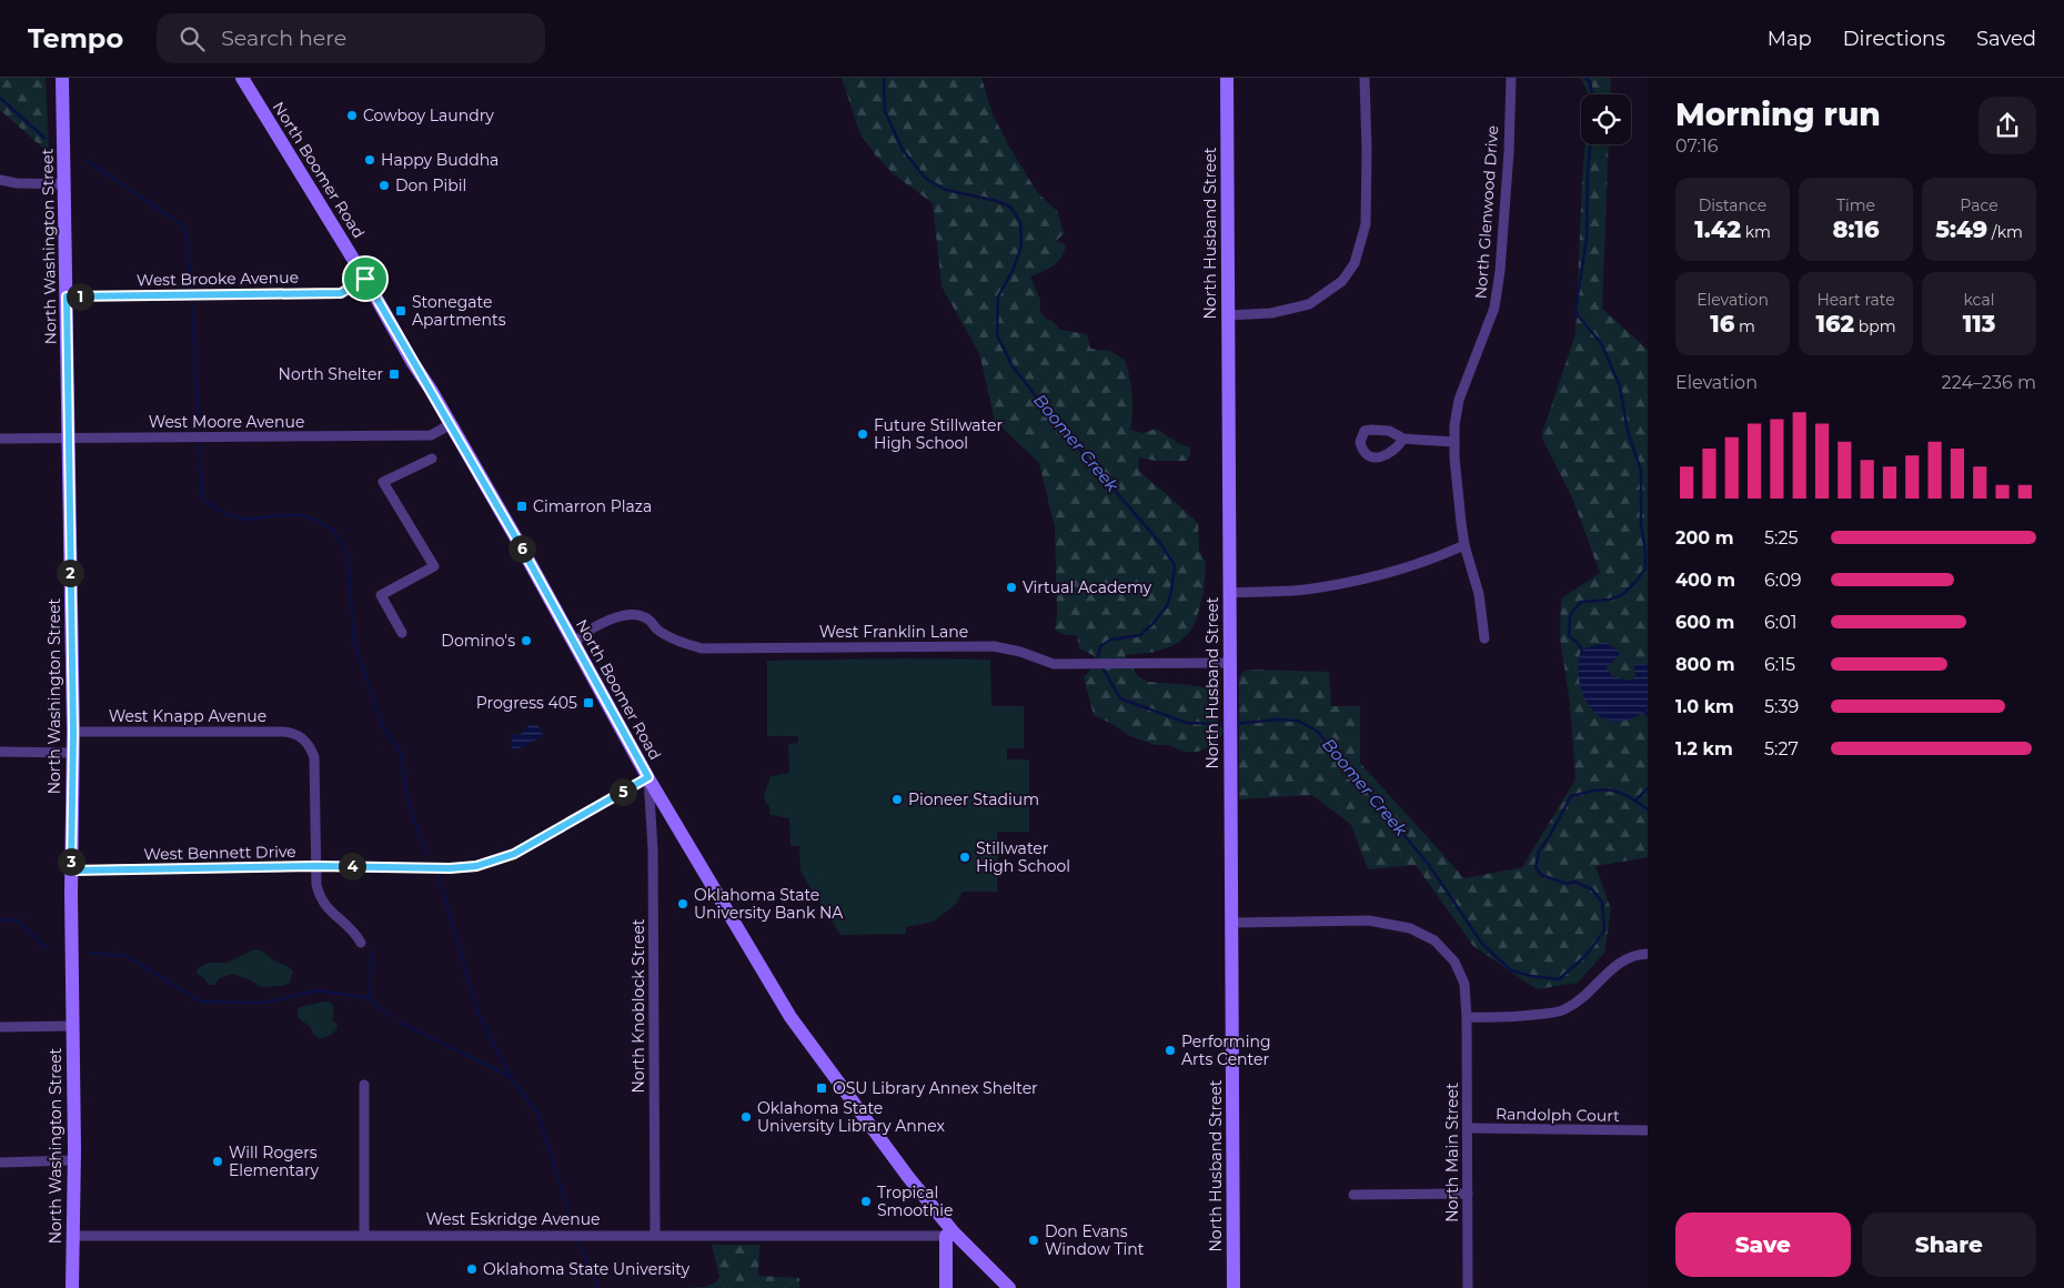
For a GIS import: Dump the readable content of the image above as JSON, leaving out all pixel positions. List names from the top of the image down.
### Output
{
  "streets": {
    "main road": ["North Boomer Road", "North Husband Street", "North Washington Street"],
    "street": [
      "North Glenwood Drive",
      "West Brooke Avenue",
      "West Moore Avenue",
      "West Franklin Lane",
      "West Knapp Avenue",
      "West Bennett Drive",
      "North Knoblock Street",
      "Randolph Court",
      "North Main Street",
      "West Eskridge Avenue"
    ]
  },
  "crossings": [
    ["North Boomer Road", "West Brooke Avenue"],
    ["North Boomer Road", "West Moore Avenue"],
    ["North Boomer Road", "West Franklin Lane"],
    ["North Boomer Road", "West Bennett Drive"],
    ["North Boomer Road", "North Knoblock Street"],
    ["North Boomer Road", "West Eskridge Avenue"],
    ["North Husband Street", "West Franklin Lane"],
    ["North Husband Street", "North Main Street"],
    ["North Washington Street", "West Brooke Avenue"],
    ["North Washington Street", "West Moore Avenue"],
    ["North Washington Street", "West Knapp Avenue"],
    ["North Washington Street", "West Bennett Drive"],
    ["North Washington Street", "West Eskridge Avenue"],
    ["West Knapp Avenue", "West Bennett Drive"],
    ["West Bennett Drive", "North Knoblock Street"],
    ["North Knoblock Street", "West Eskridge Avenue"],
    ["Randolph Court", "North Main Street"]
  ],
  "water": ["Boomer Creek"],
  "places": {
    "other": [
      "Cowboy Laundry",
      "Happy Buddha",
      "Don Pibil",
      "Future Stillwater High School",
      "Virtual Academy",
      "Domino's",
      "Pioneer Stadium",
      "Stillwater High School",
      "Oklahoma State University Bank NA",
      "Performing Arts Center",
      "Oklahoma State University Library Annex",
      "Will Rogers Elementary",
      "Tropical Smoothie",
      "Don Evans Window Tint",
      "Oklahoma State University"
    ],
    "transit": [
      "Stonegate Apartments",
      "North Shelter",
      "Cimarron Plaza",
      "Progress 405",
      "OSU Library Annex Shelter"
    ]
  },
  "page": {
    "header": "Tempo",
    "search": "Search here",
    "nav": ["Map", "Directions", "Saved"],
    "heading": ["Morning run", "07:16"],
    "stats": [
      ["Distance", "1.42 km"],
      ["Time", "8:16"],
      ["Pace", "5:49 /km"],
      ["Elevation", "16 m"],
      ["Heart rate", "162 bpm"],
      ["kcal", "113"]
    ],
    "pins": [
      "1",
      "6",
      "2",
      "5",
      "3",
      "4"
    ],
    "chart": ["Elevation", "224–236 m"],
    "list": [
      {
        "name": "200 m",
        "note": "5:25"
      },
      {
        "name": "400 m",
        "note": "6:09"
      },
      {
        "name": "600 m",
        "note": "6:01"
      },
      {
        "name": "800 m",
        "note": "6:15"
      },
      {
        "name": "1.0 km",
        "note": "5:39"
      },
      {
        "name": "1.2 km",
        "note": "5:27"
      }
    ],
    "buttons": ["Save", "Share"]
  }
}
